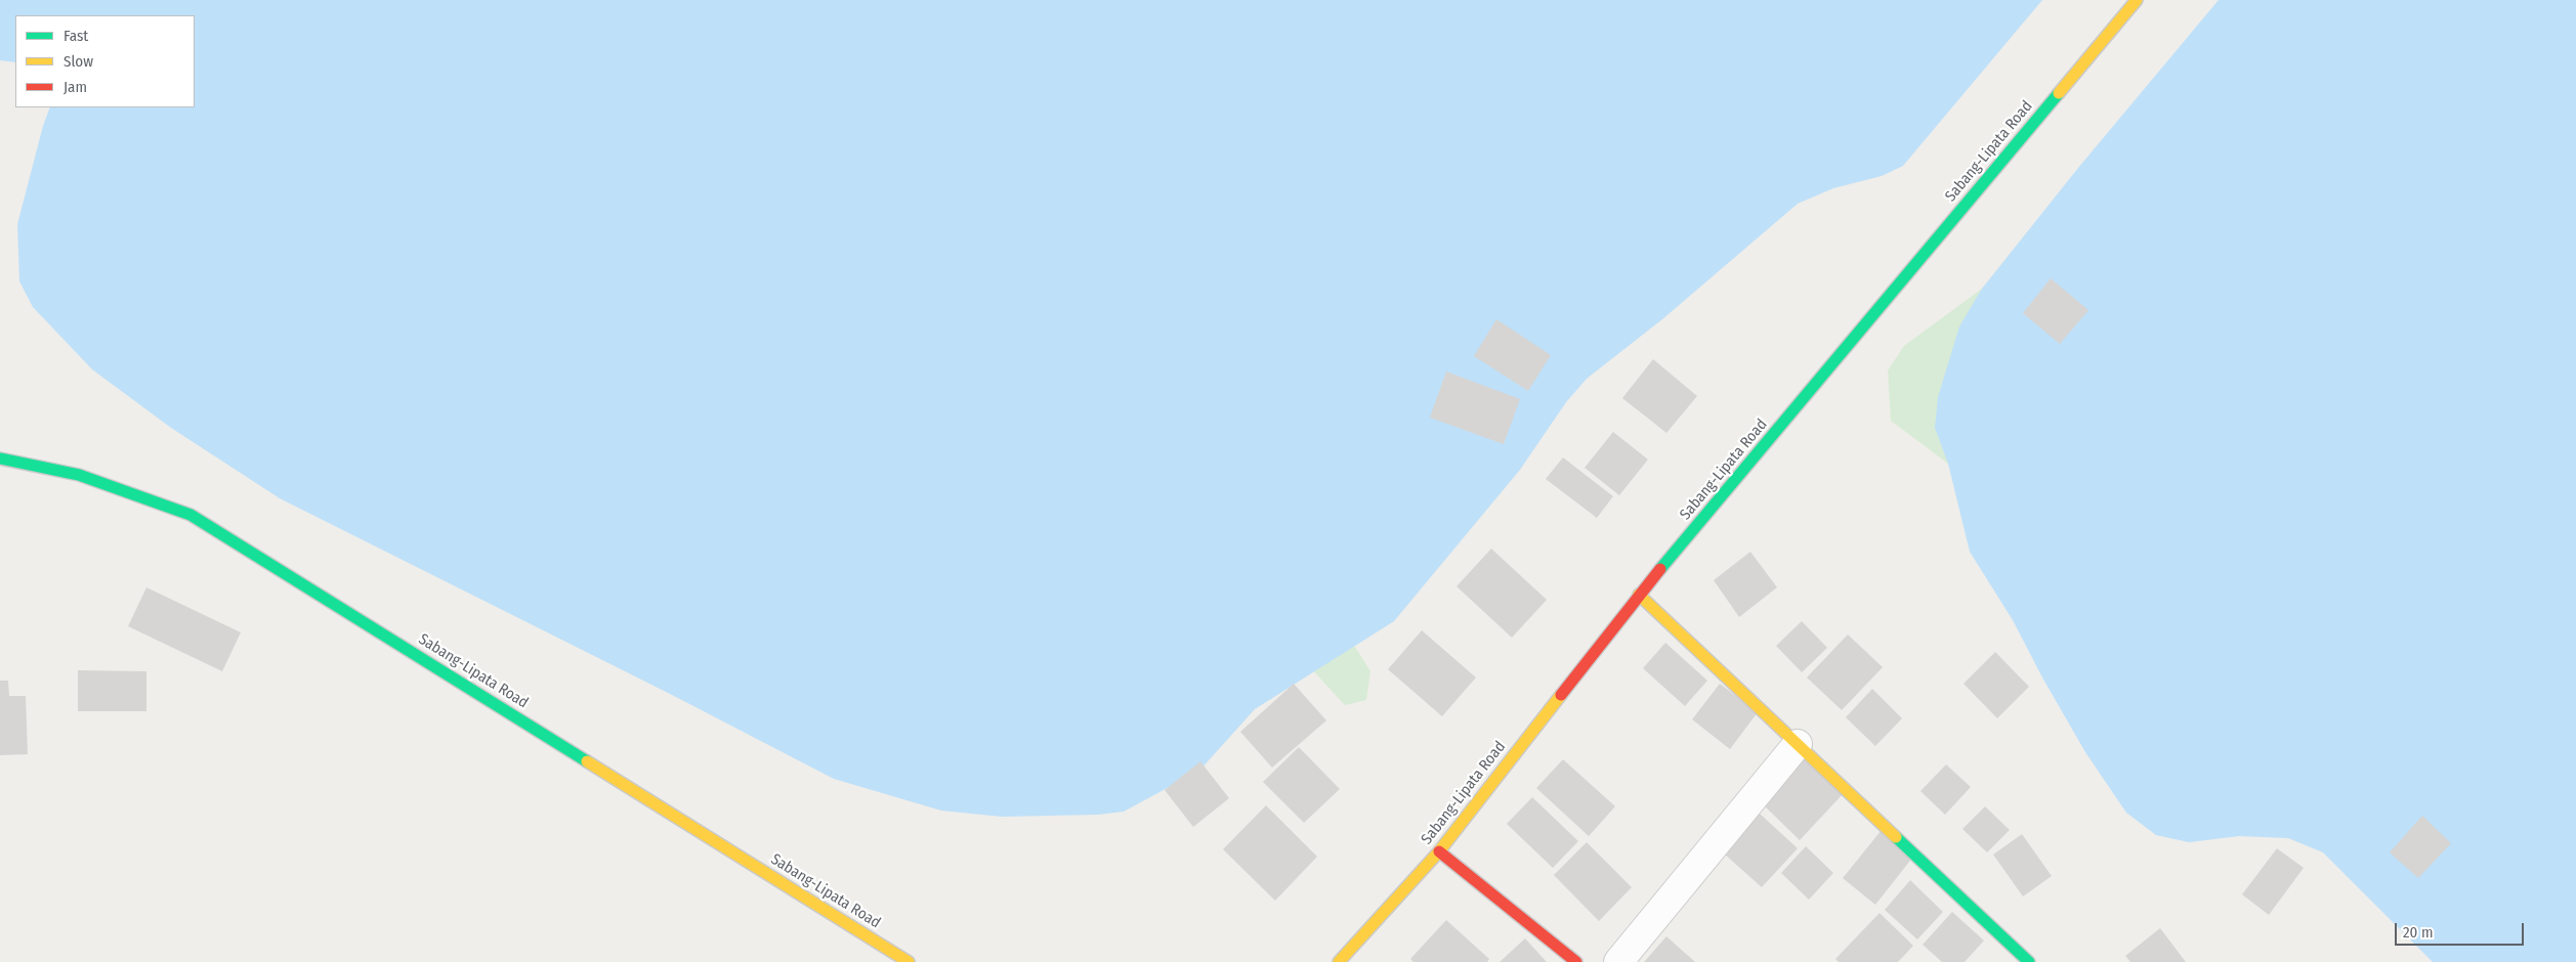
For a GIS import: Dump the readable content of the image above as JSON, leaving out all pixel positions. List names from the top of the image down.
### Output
{
  "streets": {
    "main road": ["Sabang-Lipata Road"]
  },
  "legend": ["Fast", "Slow", "Jam"],
  "scale_bar": "20 m"
}
